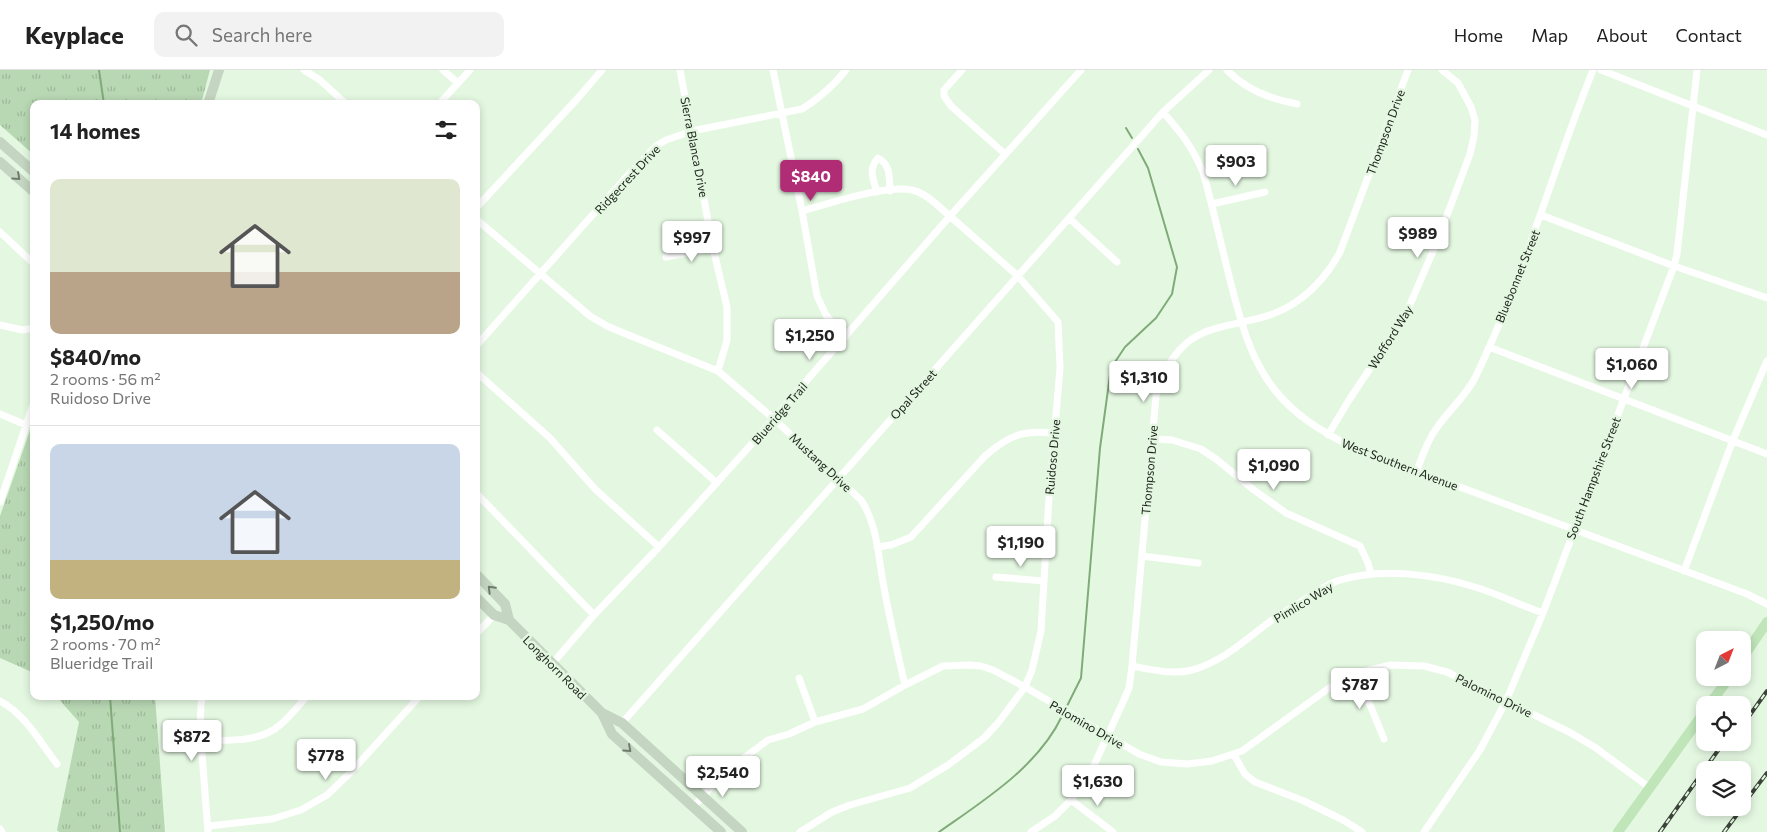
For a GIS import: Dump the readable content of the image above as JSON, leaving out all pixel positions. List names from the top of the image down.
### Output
{
  "streets": {
    "main road": ["Longhorn Road"],
    "street": [
      "Thompson Drive",
      "Sierra Blanca Drive",
      "Ridgecrest Drive",
      "Bluebonnet Street",
      "Wofford Way",
      "Opal Street",
      "Blueridge Trail",
      "Ruidoso Drive",
      "Mustang Drive",
      "West Southern Avenue",
      "South Hampshire Street",
      "Pimlico Way",
      "Palomino Drive"
    ]
  },
  "crossings": [
    ["Thompson Drive", "West Southern Avenue"],
    ["Thompson Drive", "Pimlico Way"],
    ["Thompson Drive", "Palomino Drive"],
    ["Sierra Blanca Drive", "Ridgecrest Drive"],
    ["Sierra Blanca Drive", "Mustang Drive"],
    ["Ridgecrest Drive", "Mustang Drive"],
    ["Bluebonnet Street", "West Southern Avenue"],
    ["Wofford Way", "West Southern Avenue"],
    ["Opal Street", "Ruidoso Drive"],
    ["Opal Street", "Mustang Drive"],
    ["Opal Street", "West Southern Avenue"],
    ["Opal Street", "Longhorn Road"],
    ["Blueridge Trail", "Ruidoso Drive"],
    ["Blueridge Trail", "Mustang Drive"],
    ["Blueridge Trail", "Longhorn Road"],
    ["Ruidoso Drive", "Palomino Drive"],
    ["Mustang Drive", "Palomino Drive"],
    ["West Southern Avenue", "South Hampshire Street"],
    ["South Hampshire Street", "Pimlico Way"],
    ["South Hampshire Street", "Palomino Drive"],
    ["Longhorn Road", "Palomino Drive"]
  ],
  "north": "top right",
  "page": {
    "header": "Keyplace",
    "search": "Search here",
    "nav": [
      "Home",
      "Map",
      "About",
      "Contact"
    ],
    "heading": "14 homes",
    "price": [
      "$903",
      "$840",
      "$989",
      "$997",
      "$1,250",
      "$1,060",
      "$1,310",
      "$1,090",
      "$1,190",
      "$787",
      "$872",
      "$778",
      "$2,540",
      "$1,630"
    ],
    "list": [
      {
        "name": "$840/mo",
        "note": "2 rooms · 56 m² · Ruidoso Drive"
      },
      {
        "name": "$1,250/mo",
        "note": "2 rooms · 70 m² · Blueridge Trail"
      }
    ]
  }
}
